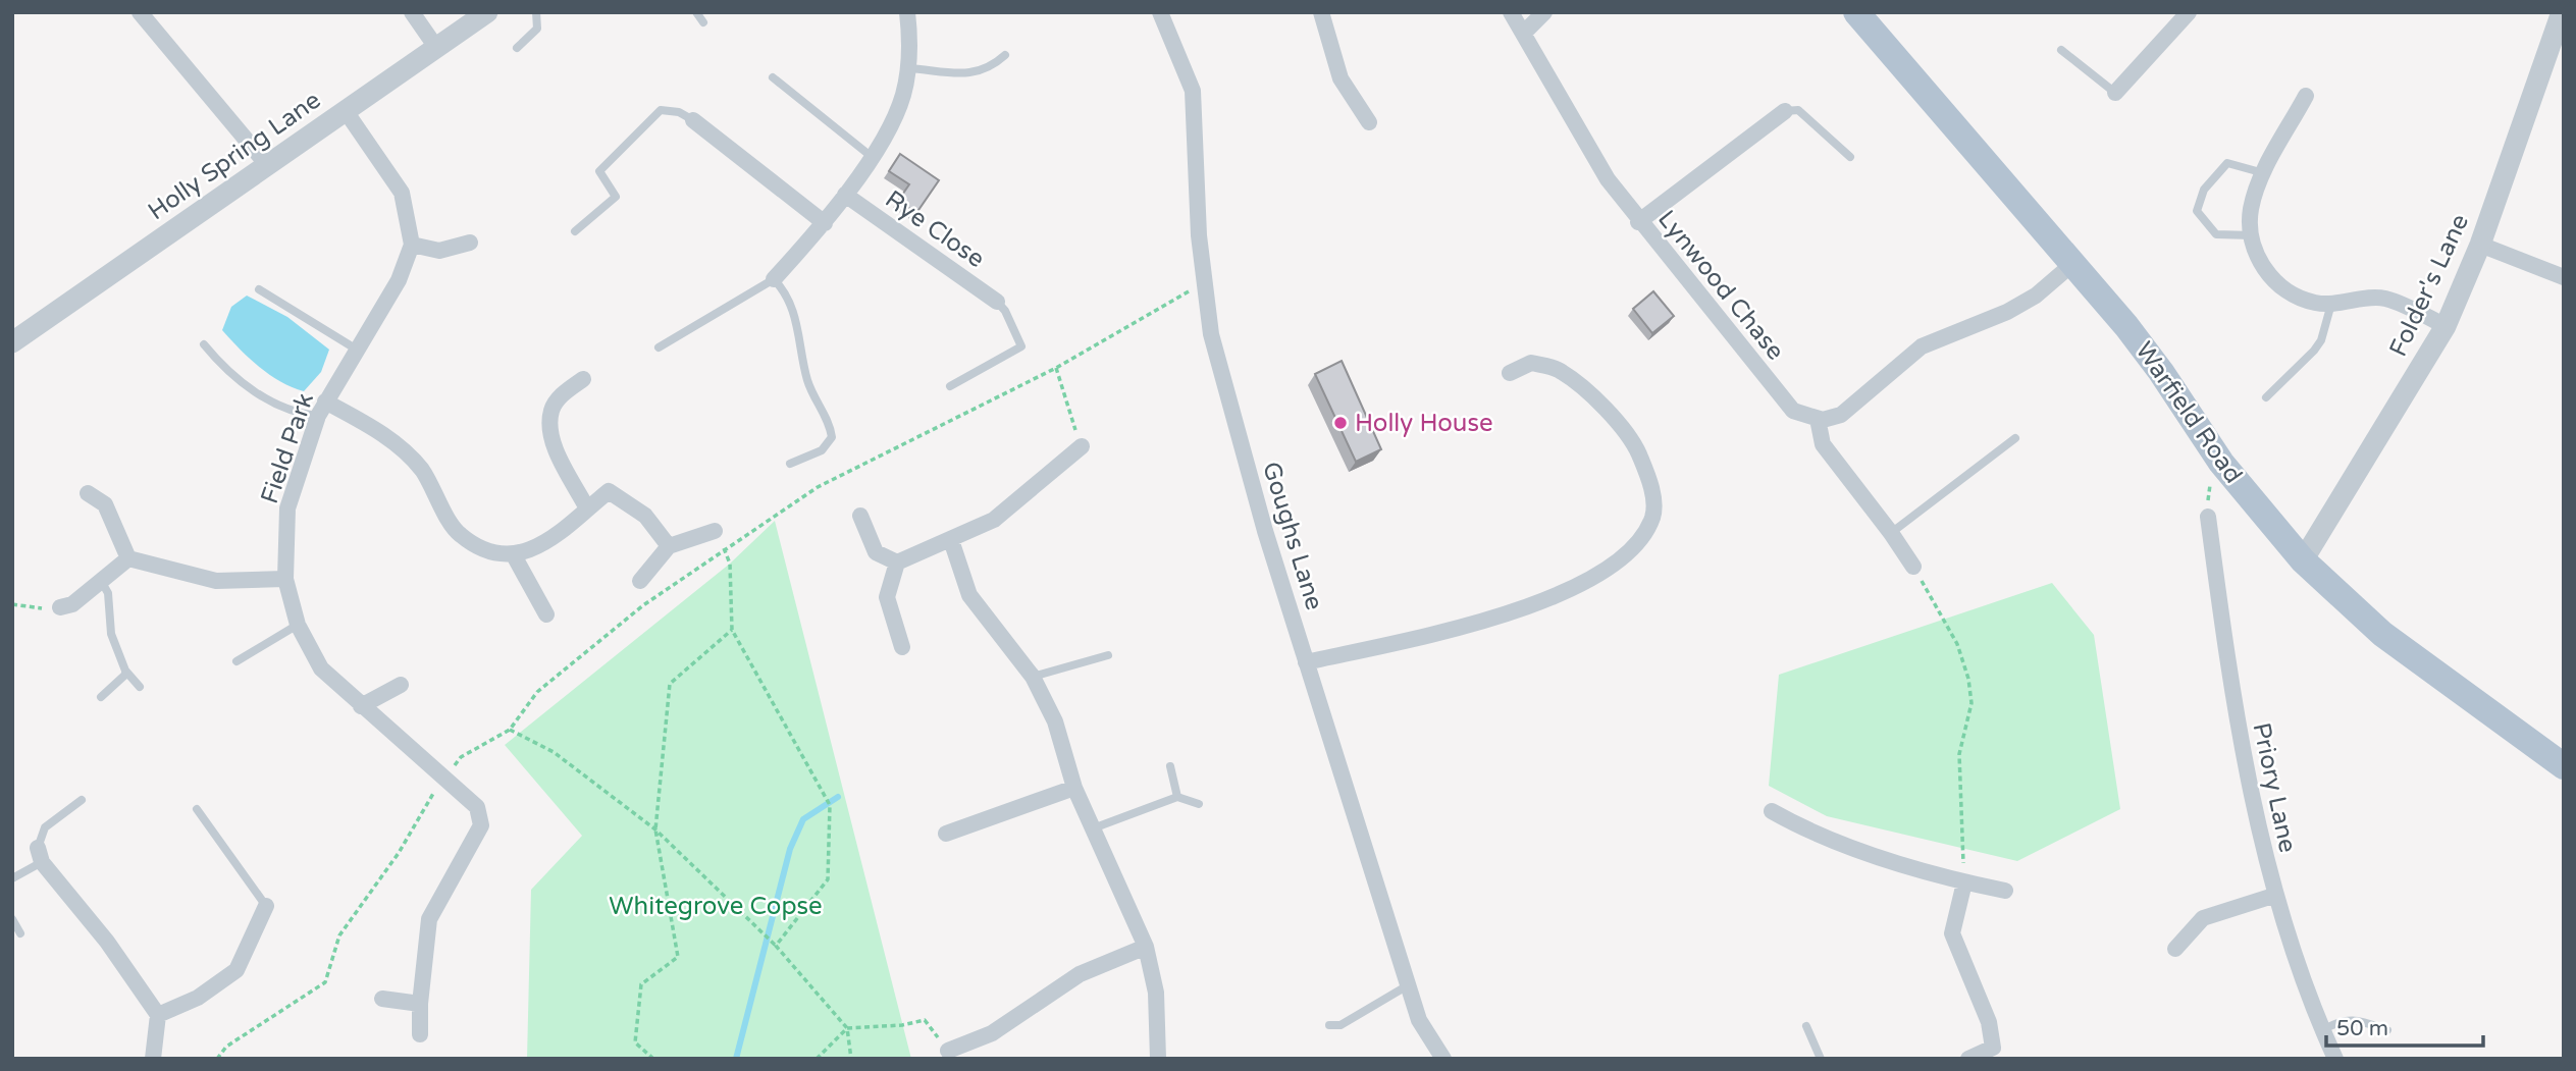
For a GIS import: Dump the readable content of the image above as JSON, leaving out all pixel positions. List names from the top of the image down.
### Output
{
  "streets": {
    "main road": ["Warfield Road"],
    "street": [
      "Holly Spring Lane",
      "Rye Close",
      "Lynwood Chase",
      "Folder's Lane",
      "Field Park",
      "Goughs Lane",
      "Priory Lane"
    ]
  },
  "crossings": [
    ["Folder's Lane", "Warfield Road"]
  ],
  "parks": ["Whitegrove Copse"],
  "places": ["Holly House"],
  "scale_bar": "50 m"
}
